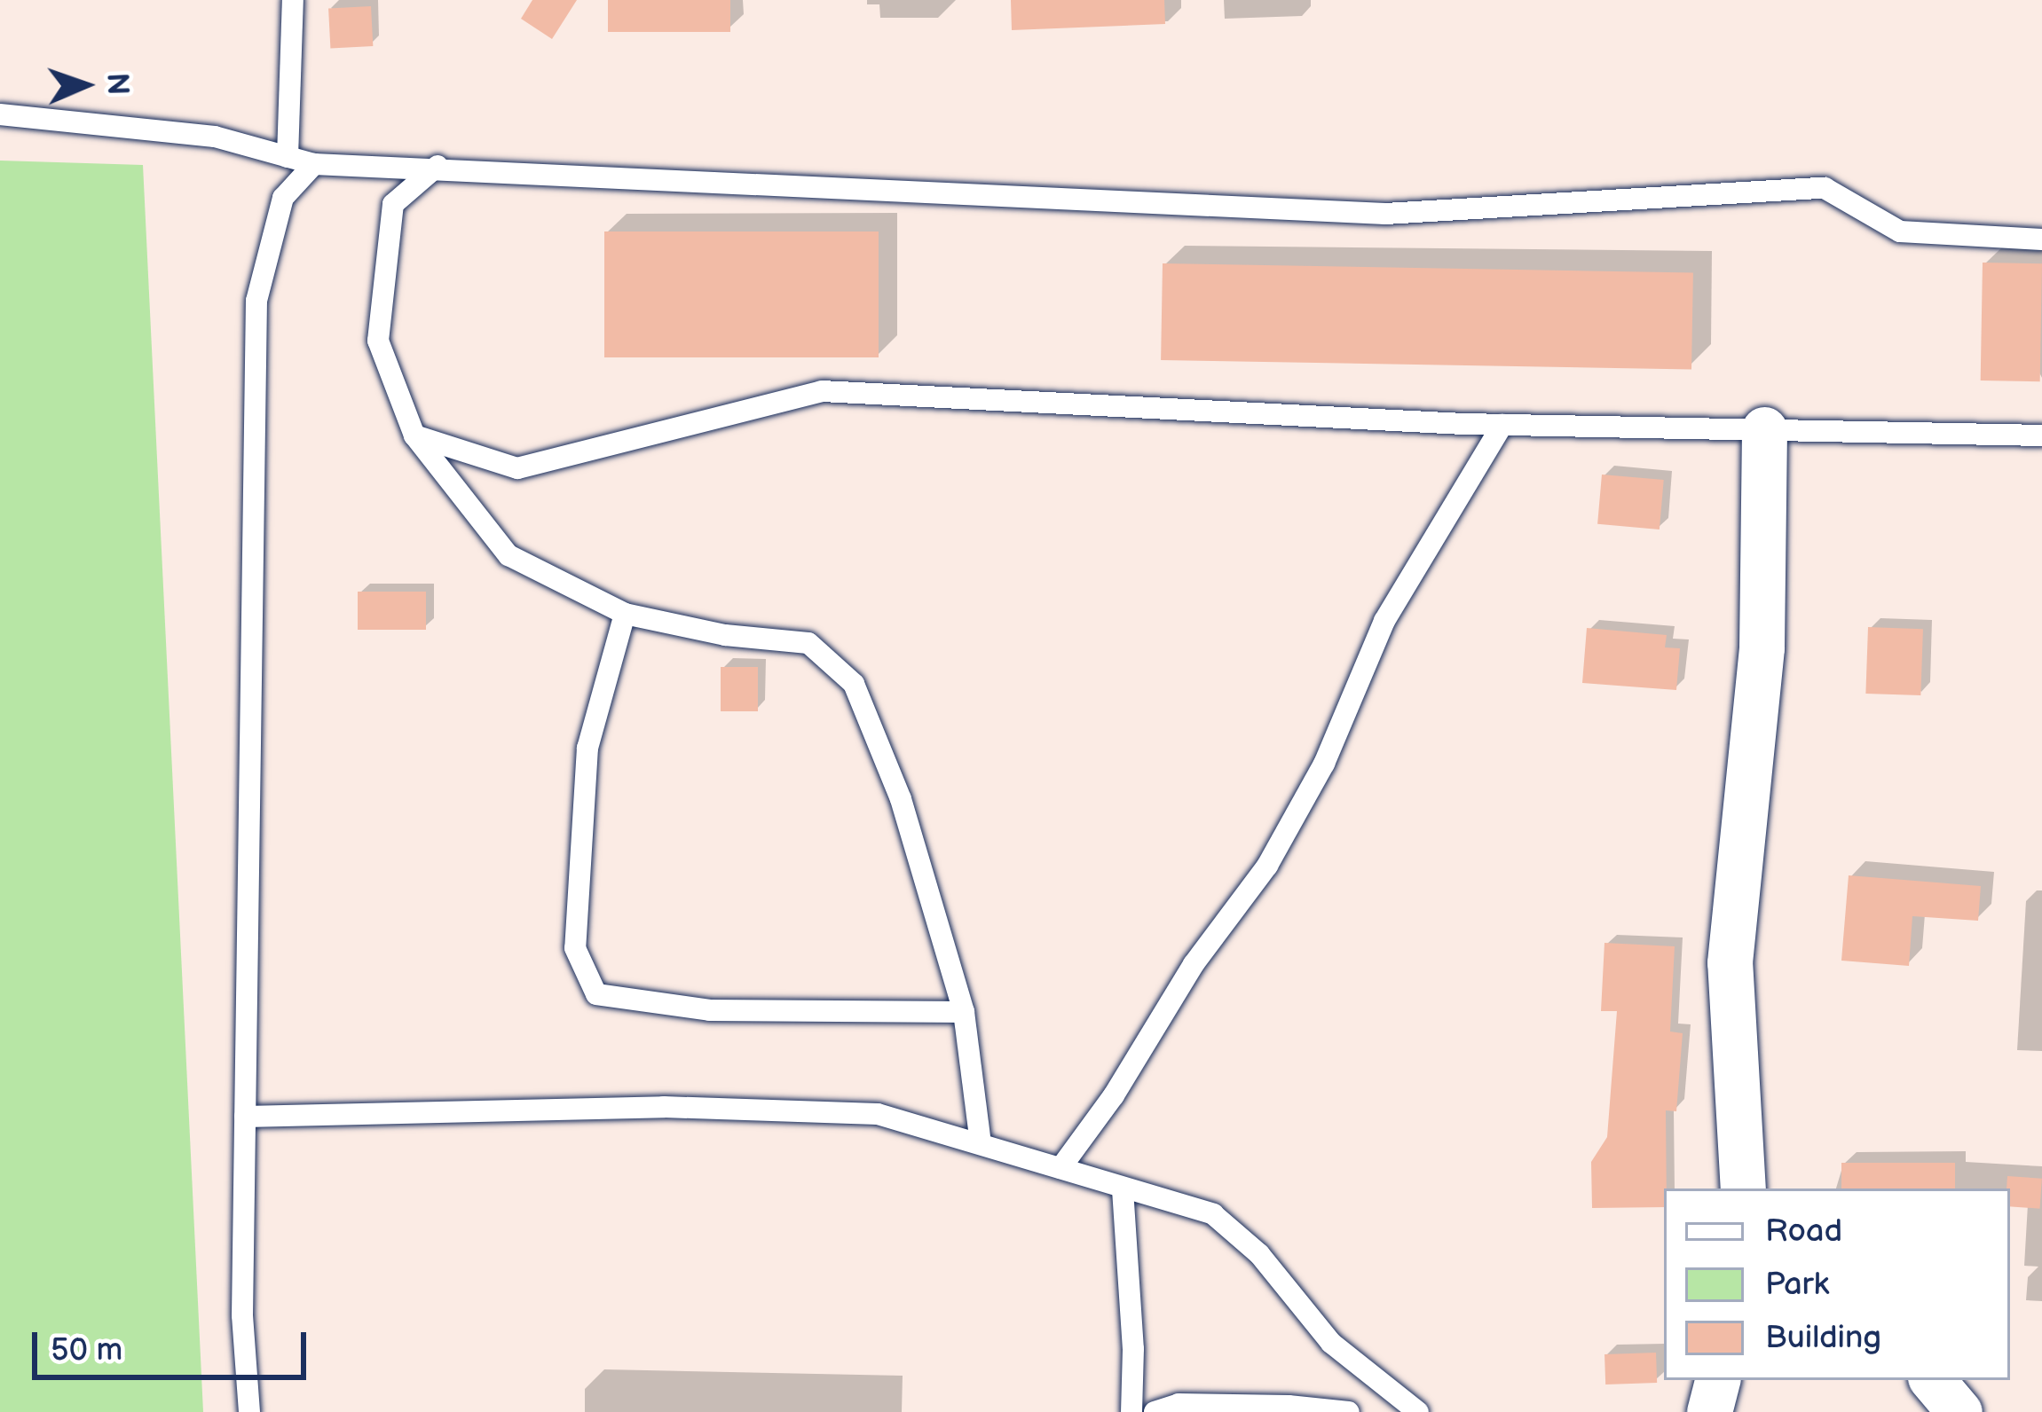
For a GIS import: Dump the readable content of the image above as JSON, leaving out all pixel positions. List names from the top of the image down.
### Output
{
  "legend": ["Road", "Park", "Building"],
  "scale_bar": "50 m",
  "north": "right"
}
